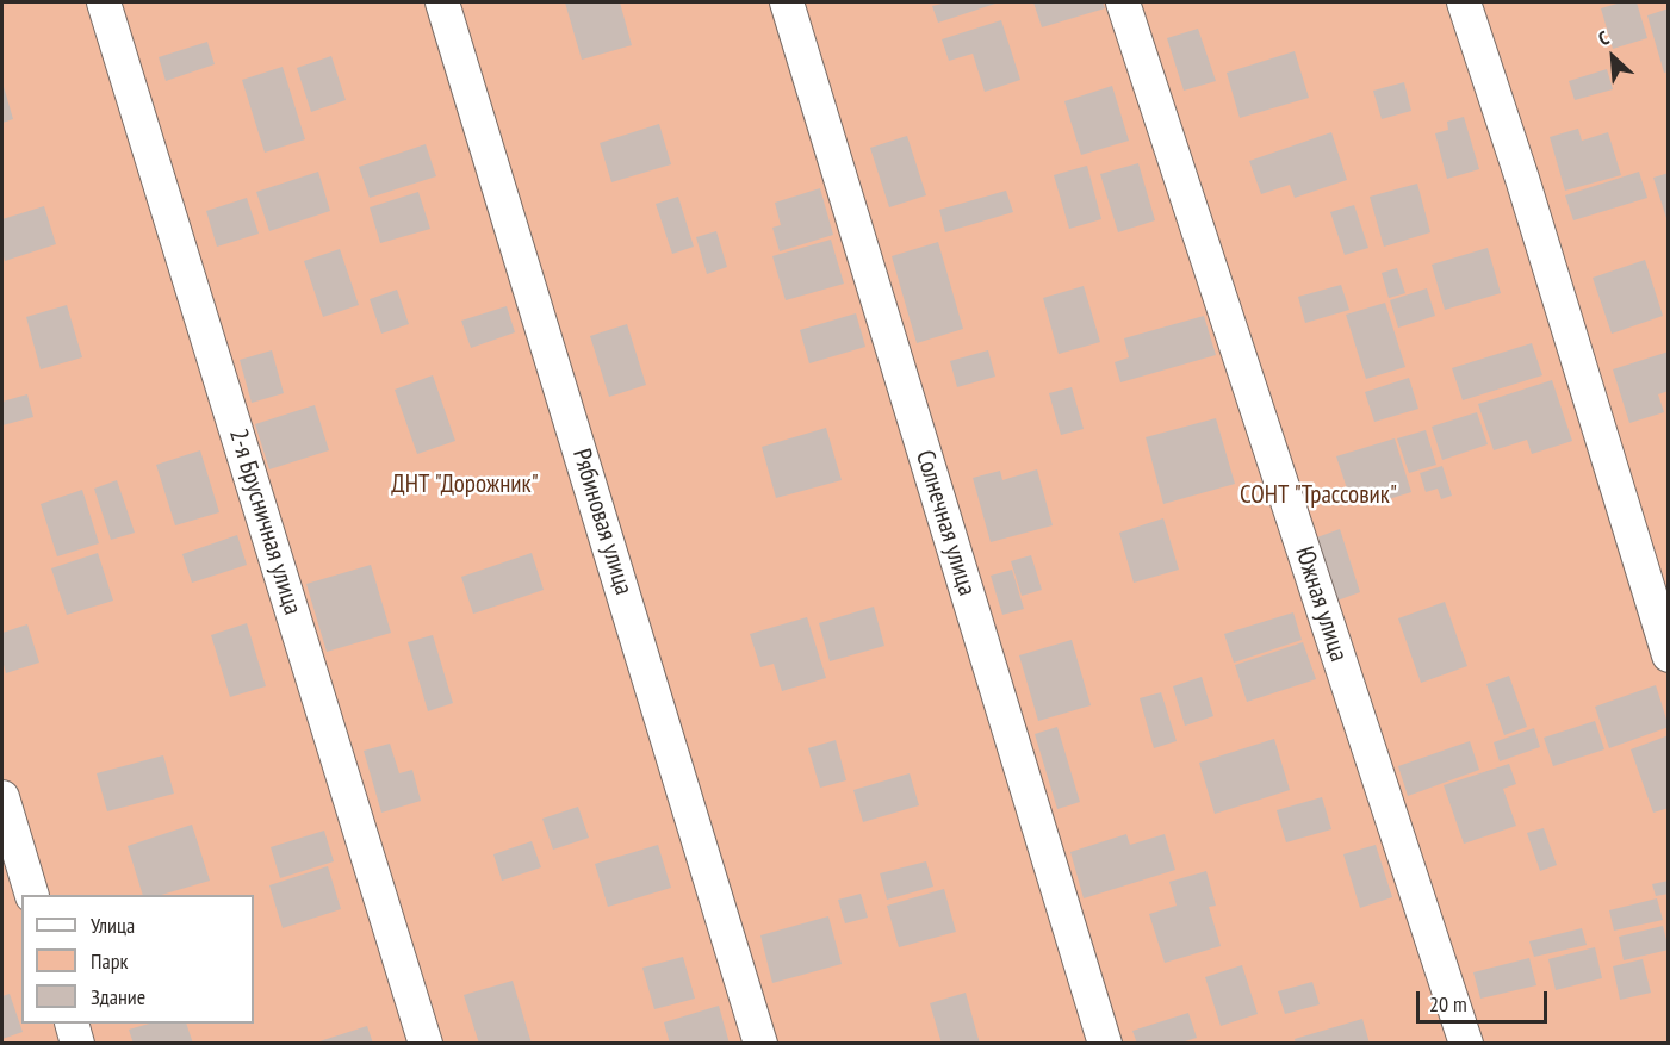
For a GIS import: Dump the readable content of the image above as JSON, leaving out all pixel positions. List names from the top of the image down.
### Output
{
  "streets": {
    "street": [
      "2-я Брусничная улица",
      "Рябиновая улица",
      "Солнечная улица",
      "Южная улица"
    ]
  },
  "parks": ["ДНТ \"Дорожник\"", "СОНТ \"Трассовик\""],
  "legend": ["Улица", "Парк", "Здание"],
  "scale_bar": "20 m",
  "north": "top left"
}
